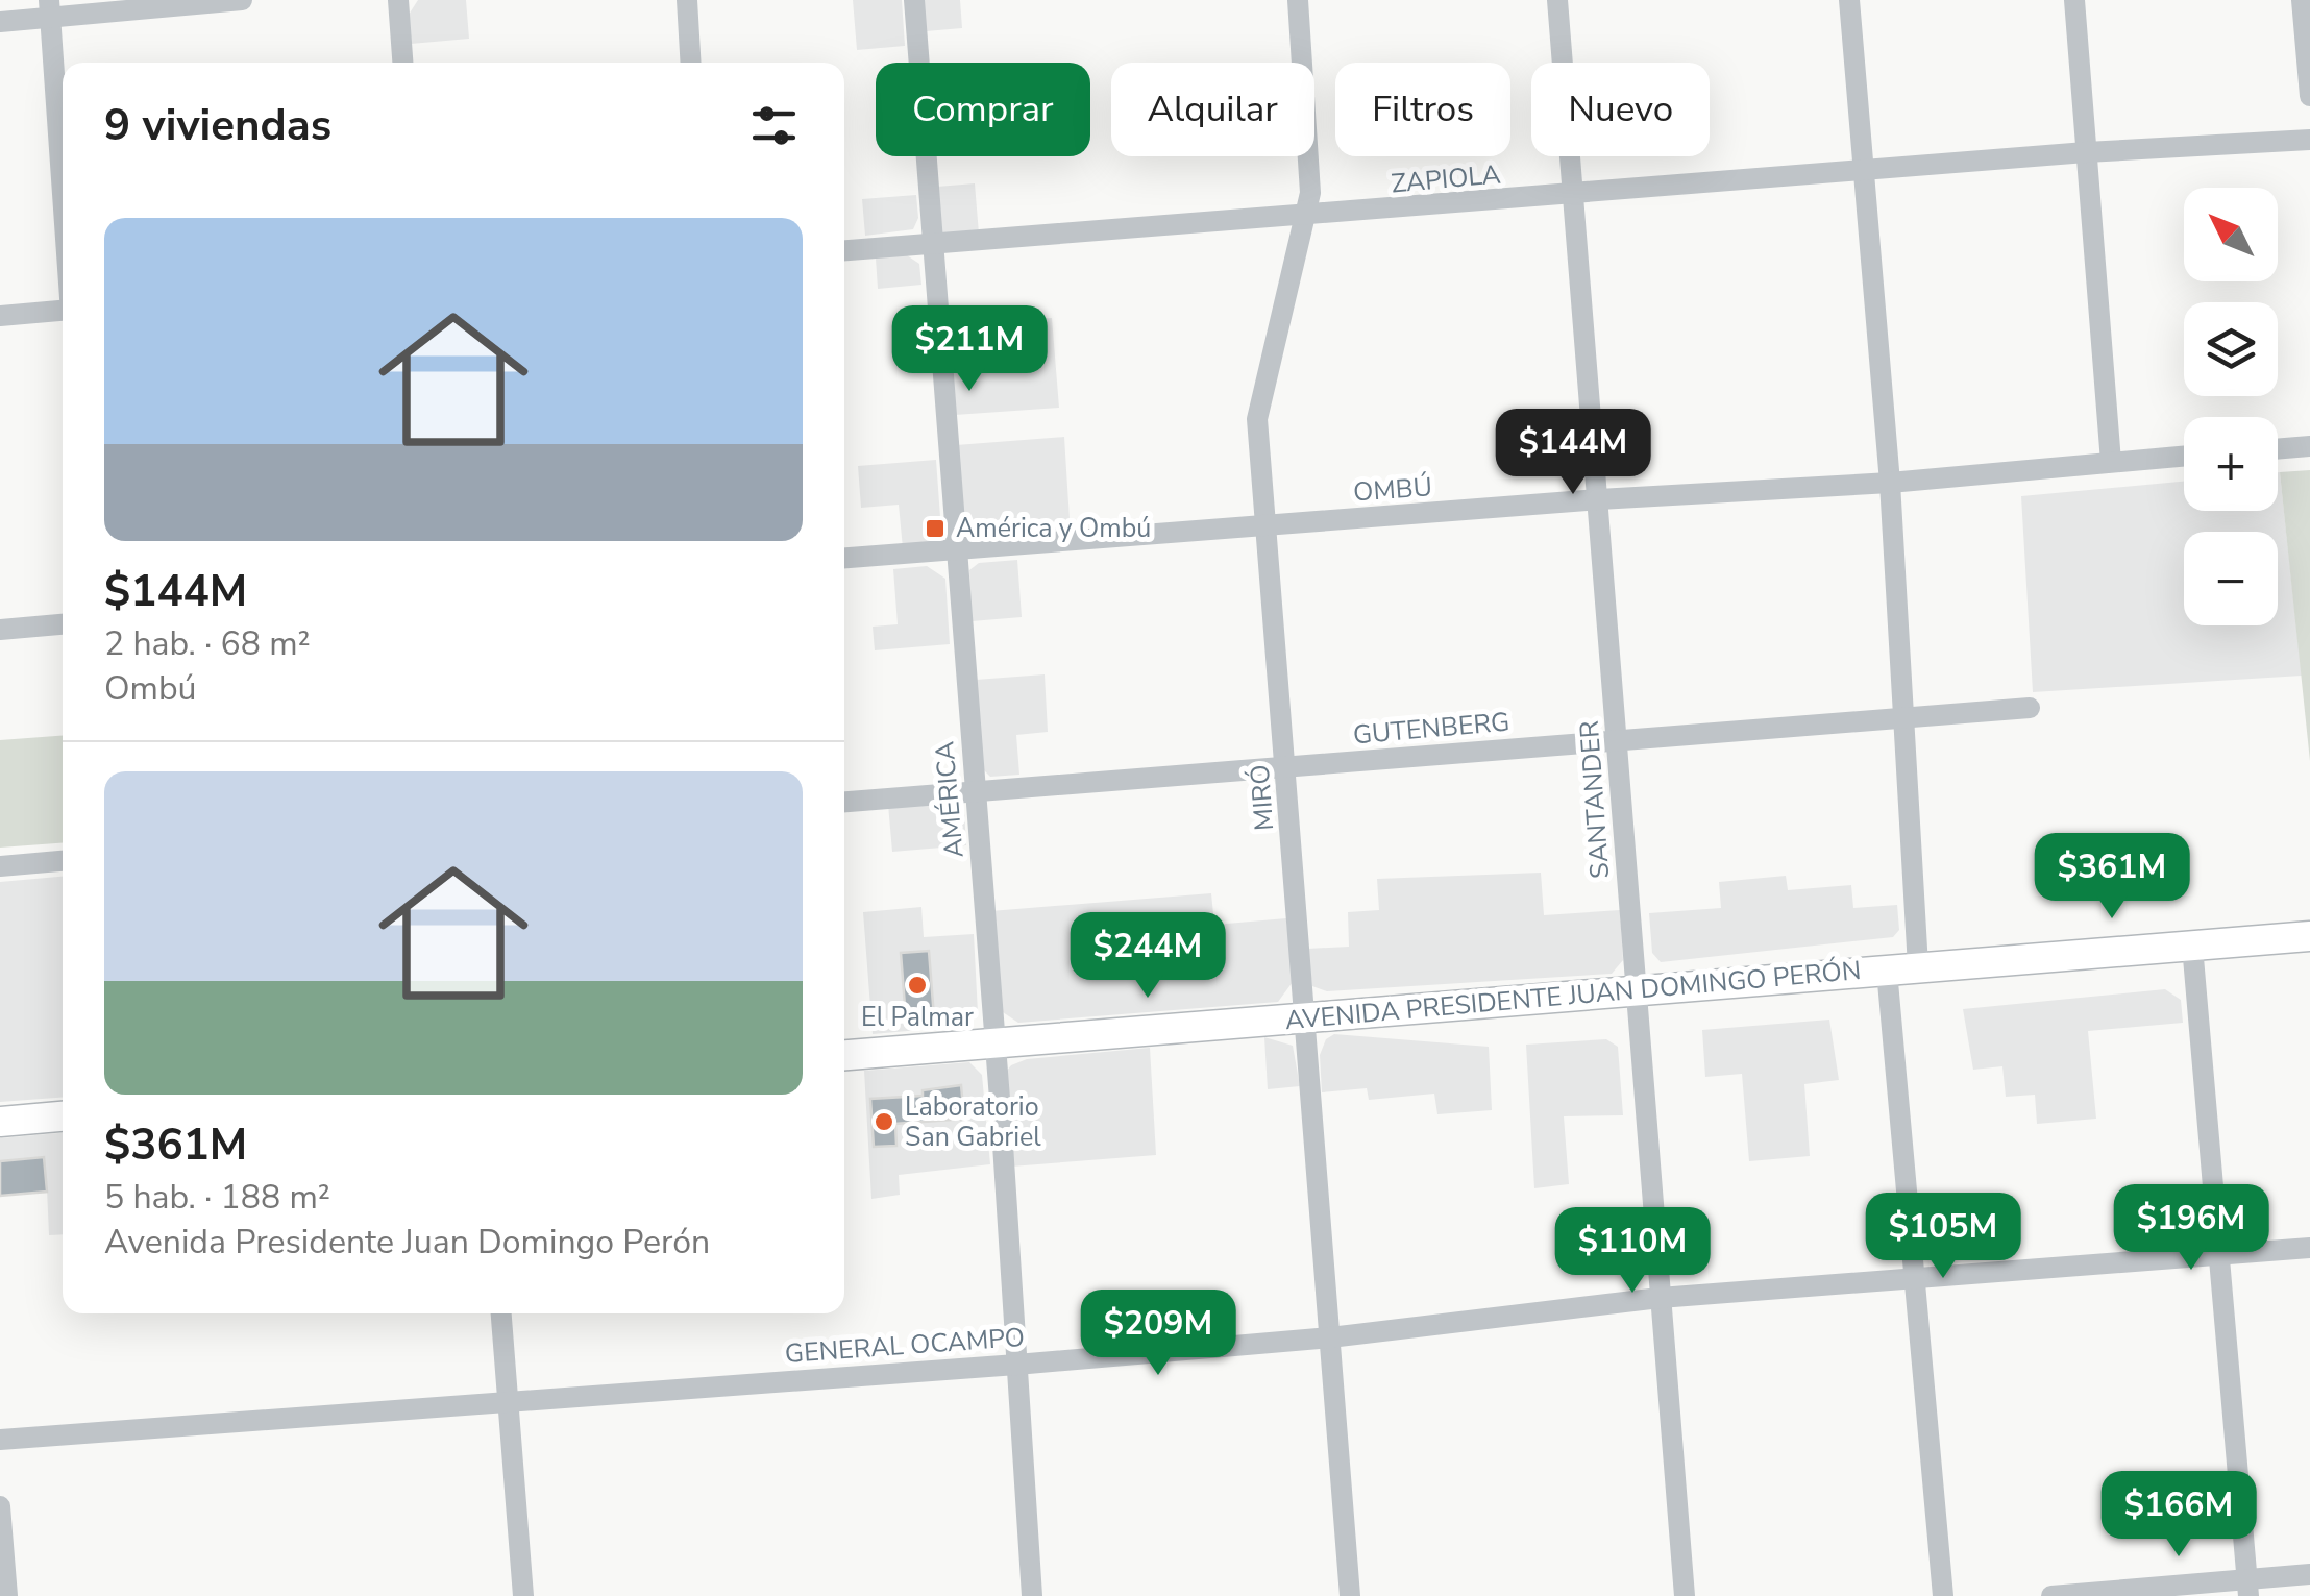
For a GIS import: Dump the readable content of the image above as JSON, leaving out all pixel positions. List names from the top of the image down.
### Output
{
  "streets": {
    "main road": ["AVENIDA PRESIDENTE JUAN DOMINGO PERÓN"],
    "street": [
      "ZAPIOLA",
      "OMBÚ",
      "GUTENBERG",
      "MIRÓ",
      "AMÉRICA",
      "SANTANDER",
      "GENERAL OCAMPO"
    ]
  },
  "crossings": [
    ["ZAPIOLA", "MIRÓ"],
    ["ZAPIOLA", "AMÉRICA"],
    ["ZAPIOLA", "SANTANDER"],
    ["OMBÚ", "MIRÓ"],
    ["OMBÚ", "AMÉRICA"],
    ["OMBÚ", "SANTANDER"],
    ["GUTENBERG", "MIRÓ"],
    ["GUTENBERG", "AMÉRICA"],
    ["GUTENBERG", "SANTANDER"],
    ["MIRÓ", "AVENIDA PRESIDENTE JUAN DOMINGO PERÓN"],
    ["MIRÓ", "GENERAL OCAMPO"],
    ["AMÉRICA", "AVENIDA PRESIDENTE JUAN DOMINGO PERÓN"],
    ["AMÉRICA", "GENERAL OCAMPO"],
    ["SANTANDER", "AVENIDA PRESIDENTE JUAN DOMINGO PERÓN"],
    ["SANTANDER", "GENERAL OCAMPO"]
  ],
  "places": {
    "transit": ["América y Ombú"],
    "other": ["El Palmar", "Laboratorio San Gabriel"]
  },
  "north": "top left",
  "page": {
    "chip": [
      "Comprar",
      "Alquilar",
      "Filtros",
      "Nuevo"
    ],
    "heading": "9 viviendas",
    "map_buttons": ["+", "−"],
    "list": [
      {
        "name": "$144M",
        "note": "2 hab. · 68 m² · Ombú"
      },
      {
        "name": "$361M",
        "note": "5 hab. · 188 m² · Avenida Presidente Juan Domingo Perón"
      }
    ],
    "price": [
      "$211M",
      "$144M",
      "$361M",
      "$244M",
      "$196M",
      "$105M",
      "$110M",
      "$209M",
      "$166M"
    ]
  }
}
